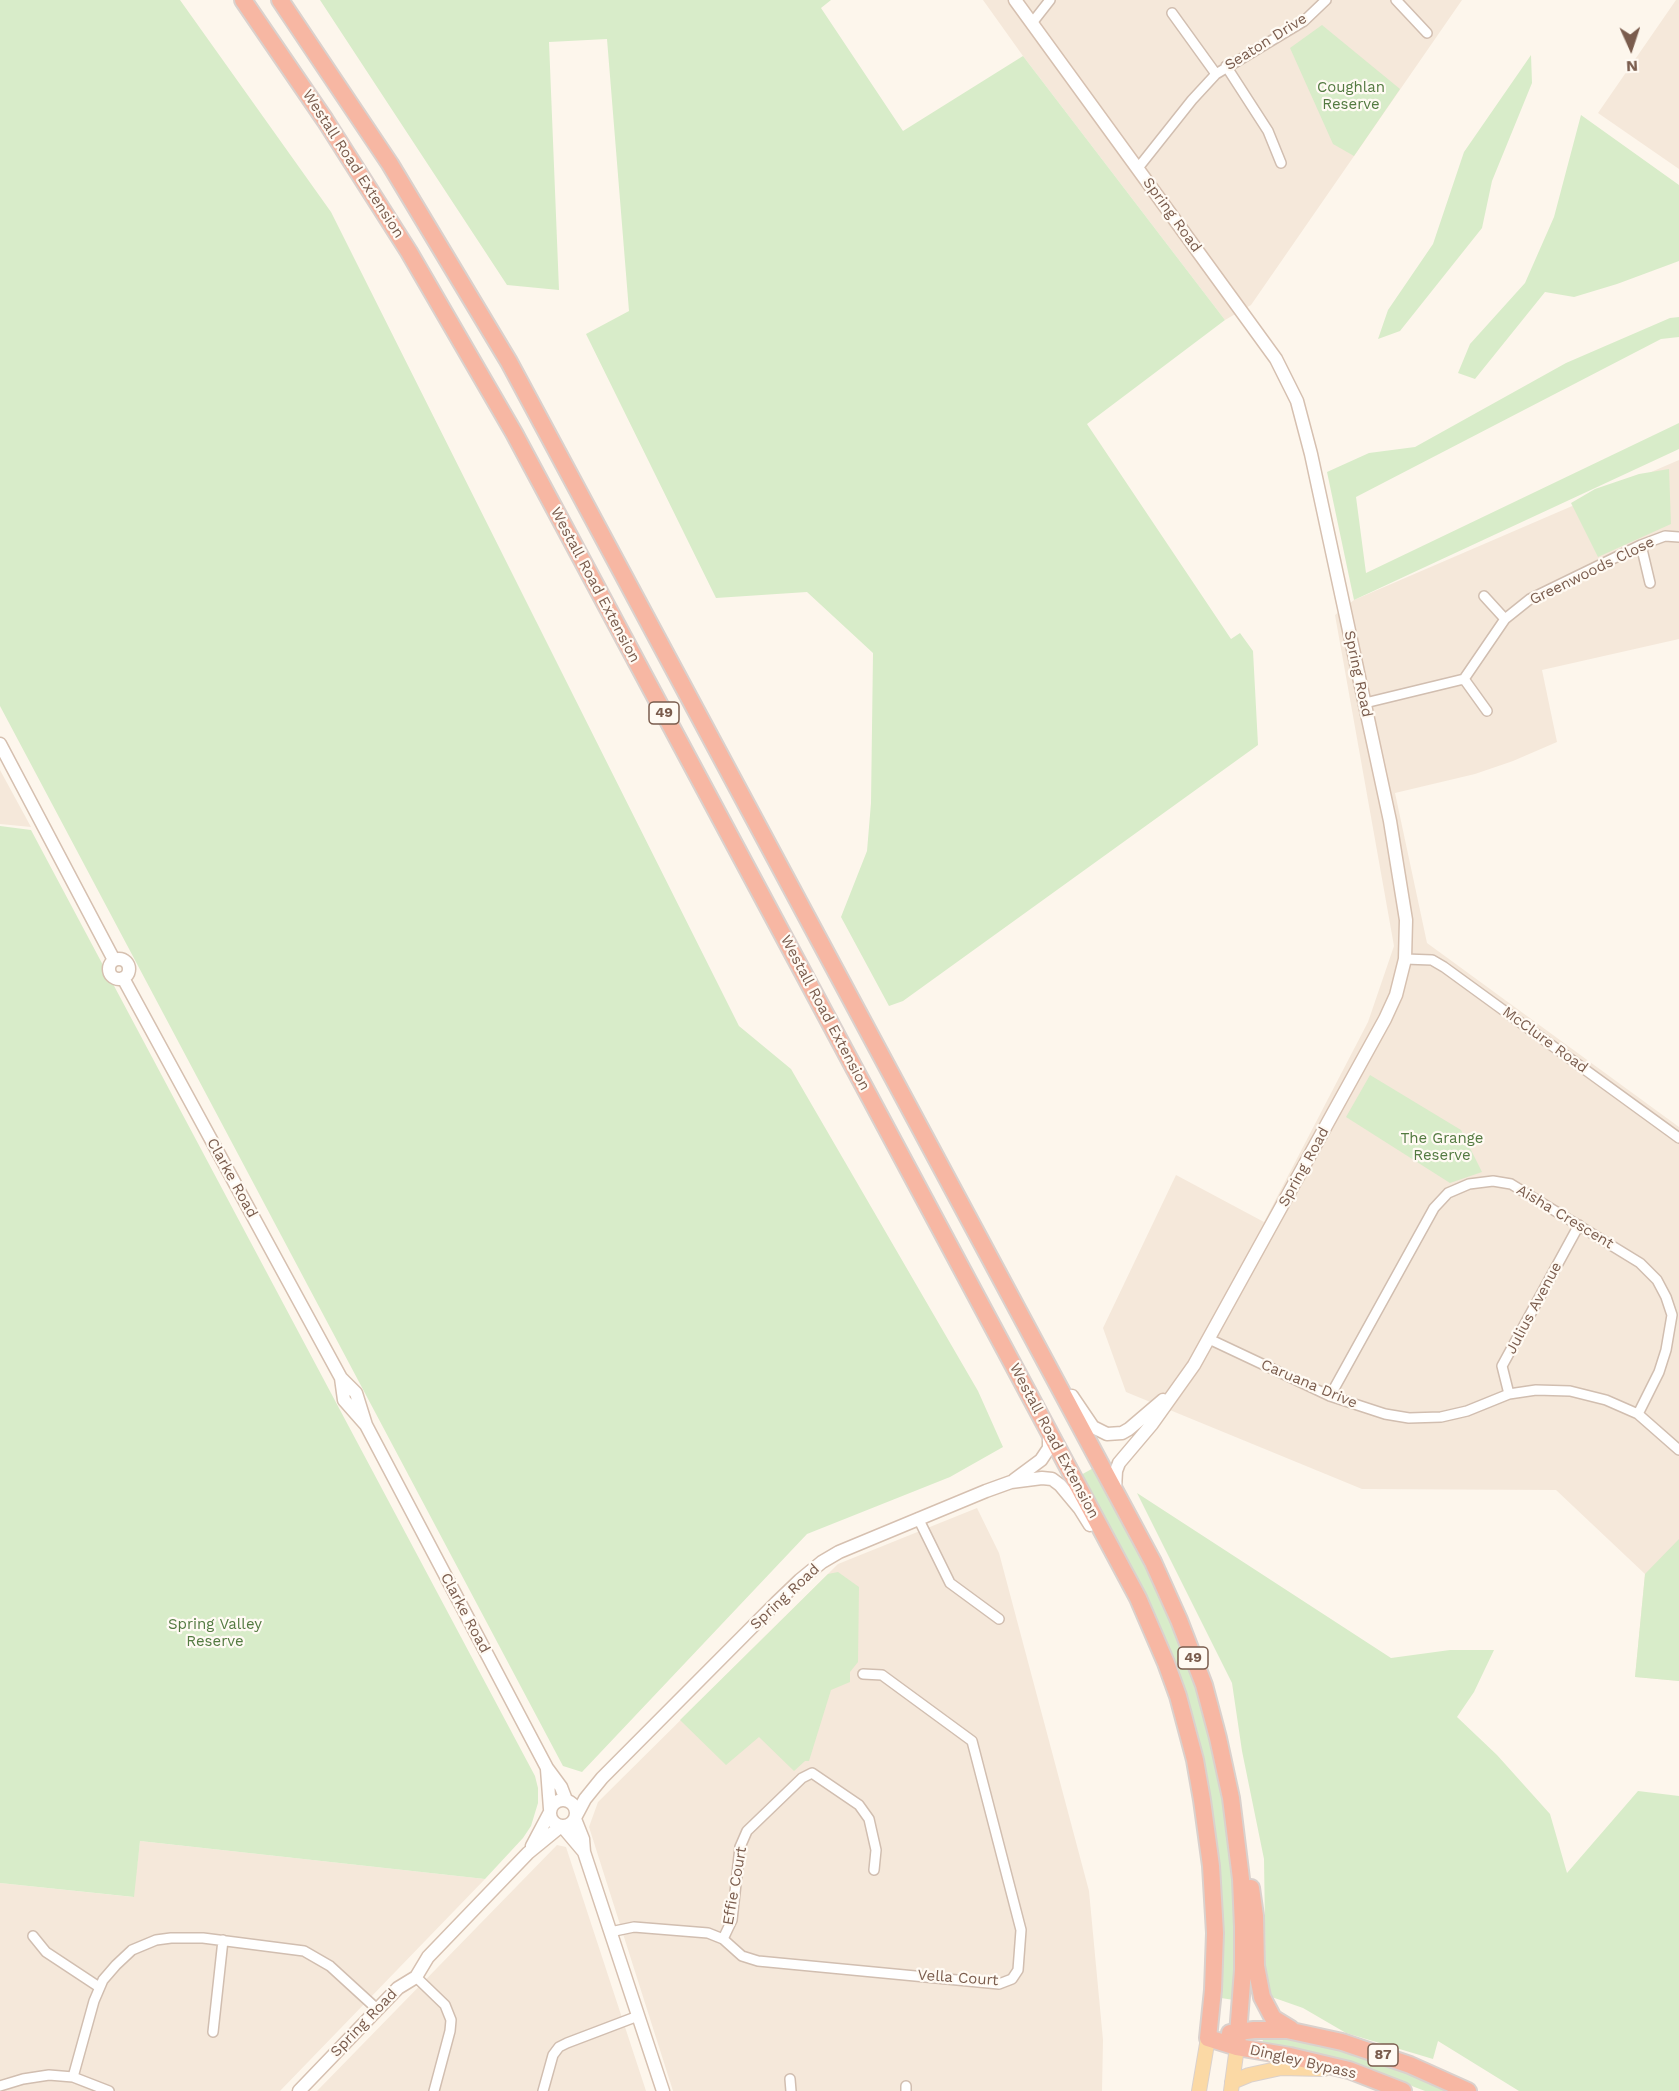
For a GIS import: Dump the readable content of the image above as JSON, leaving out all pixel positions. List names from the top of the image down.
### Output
{
  "streets": {
    "highway": [
      "Westall Road Extension",
      "49",
      "87",
      "Dingley Bypass"
    ],
    "main road": ["Spring Road", "Clarke Road"],
    "street": [
      "Seaton Drive",
      "Greenwoods Close",
      "McClure Road",
      "Aisha Crescent",
      "Julius Avenue",
      "Caruana Drive",
      "Effie Court",
      "Vella Court"
    ]
  },
  "crossings": [
    ["Seaton Drive", "Spring Road"],
    ["Westall Road Extension", "Spring Road"],
    ["Westall Road Extension", "87"],
    ["Westall Road Extension", "Dingley Bypass"],
    ["Spring Road", "McClure Road"],
    ["Spring Road", "Clarke Road"],
    ["Spring Road", "Caruana Drive"],
    ["Aisha Crescent", "Julius Avenue"],
    ["Aisha Crescent", "Caruana Drive"],
    ["Julius Avenue", "Caruana Drive"],
    ["Effie Court", "Vella Court"],
    ["87", "Dingley Bypass"]
  ],
  "parks": ["Coughlan Reserve", "The Grange Reserve", "Spring Valley Reserve"],
  "north": "bottom"
}
